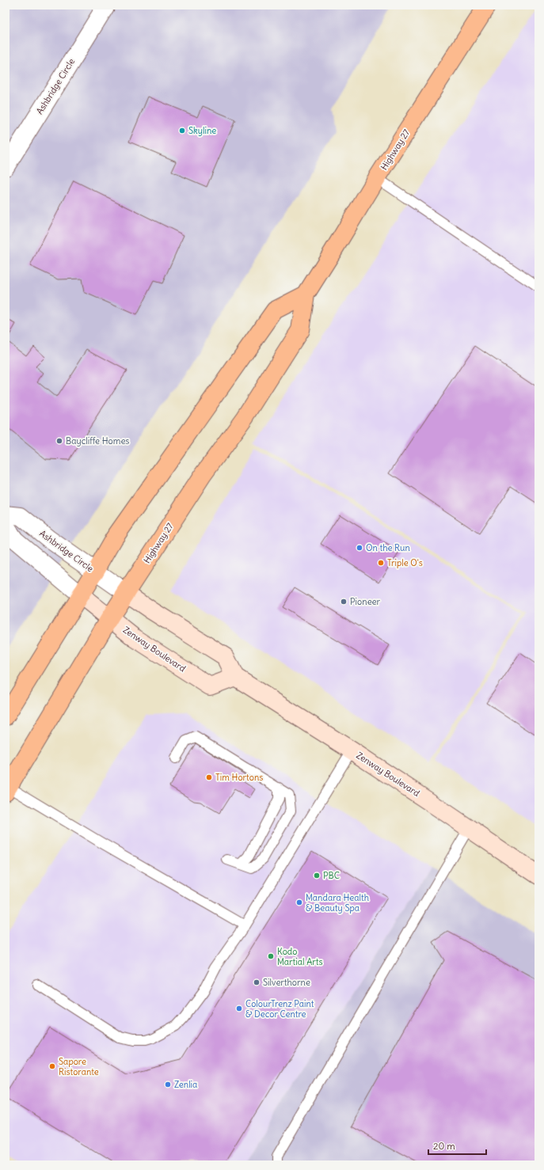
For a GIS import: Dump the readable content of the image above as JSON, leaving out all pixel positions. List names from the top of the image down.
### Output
{
  "streets": {
    "main road": ["Highway 27"],
    "street": ["Ashbridge Circle", "Zenway Boulevard"]
  },
  "crossings": [
    ["Ashbridge Circle", "Highway 27"],
    ["Highway 27", "Zenway Boulevard"]
  ],
  "places": [
    "Skyline",
    "Baycliffe Homes",
    "On the Run",
    "Triple O's",
    "Pioneer",
    "Tim Hortons",
    "PBC",
    "Mandara Health & Beauty Spa",
    "Kodo Martial Arts",
    "Silverthorne",
    "ColourTrenz Paint & Decor Centre",
    "Sapore Ristorante",
    "Zenlia"
  ],
  "scale_bar": "20 m"
}
